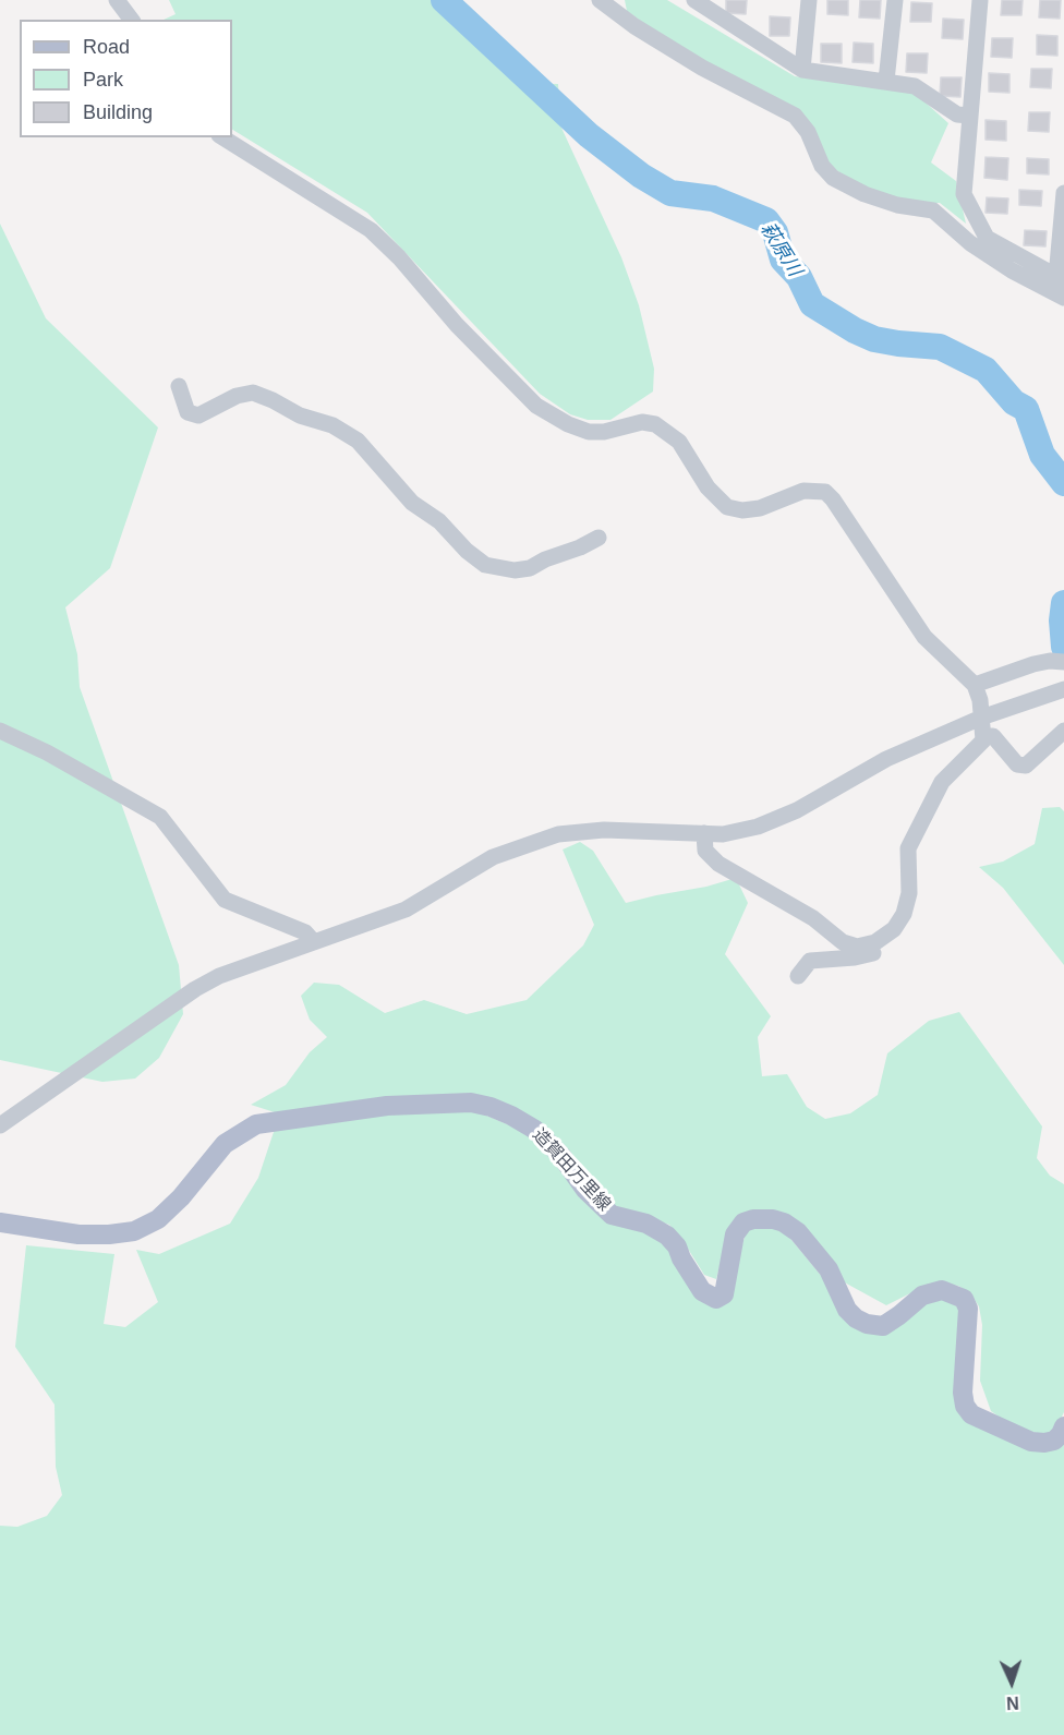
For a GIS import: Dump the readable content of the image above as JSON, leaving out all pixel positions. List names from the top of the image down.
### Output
{
  "streets": {
    "main road": ["造賀田万里線"]
  },
  "water": ["萩原川"],
  "legend": ["Road", "Park", "Building"],
  "north": "bottom"
}
